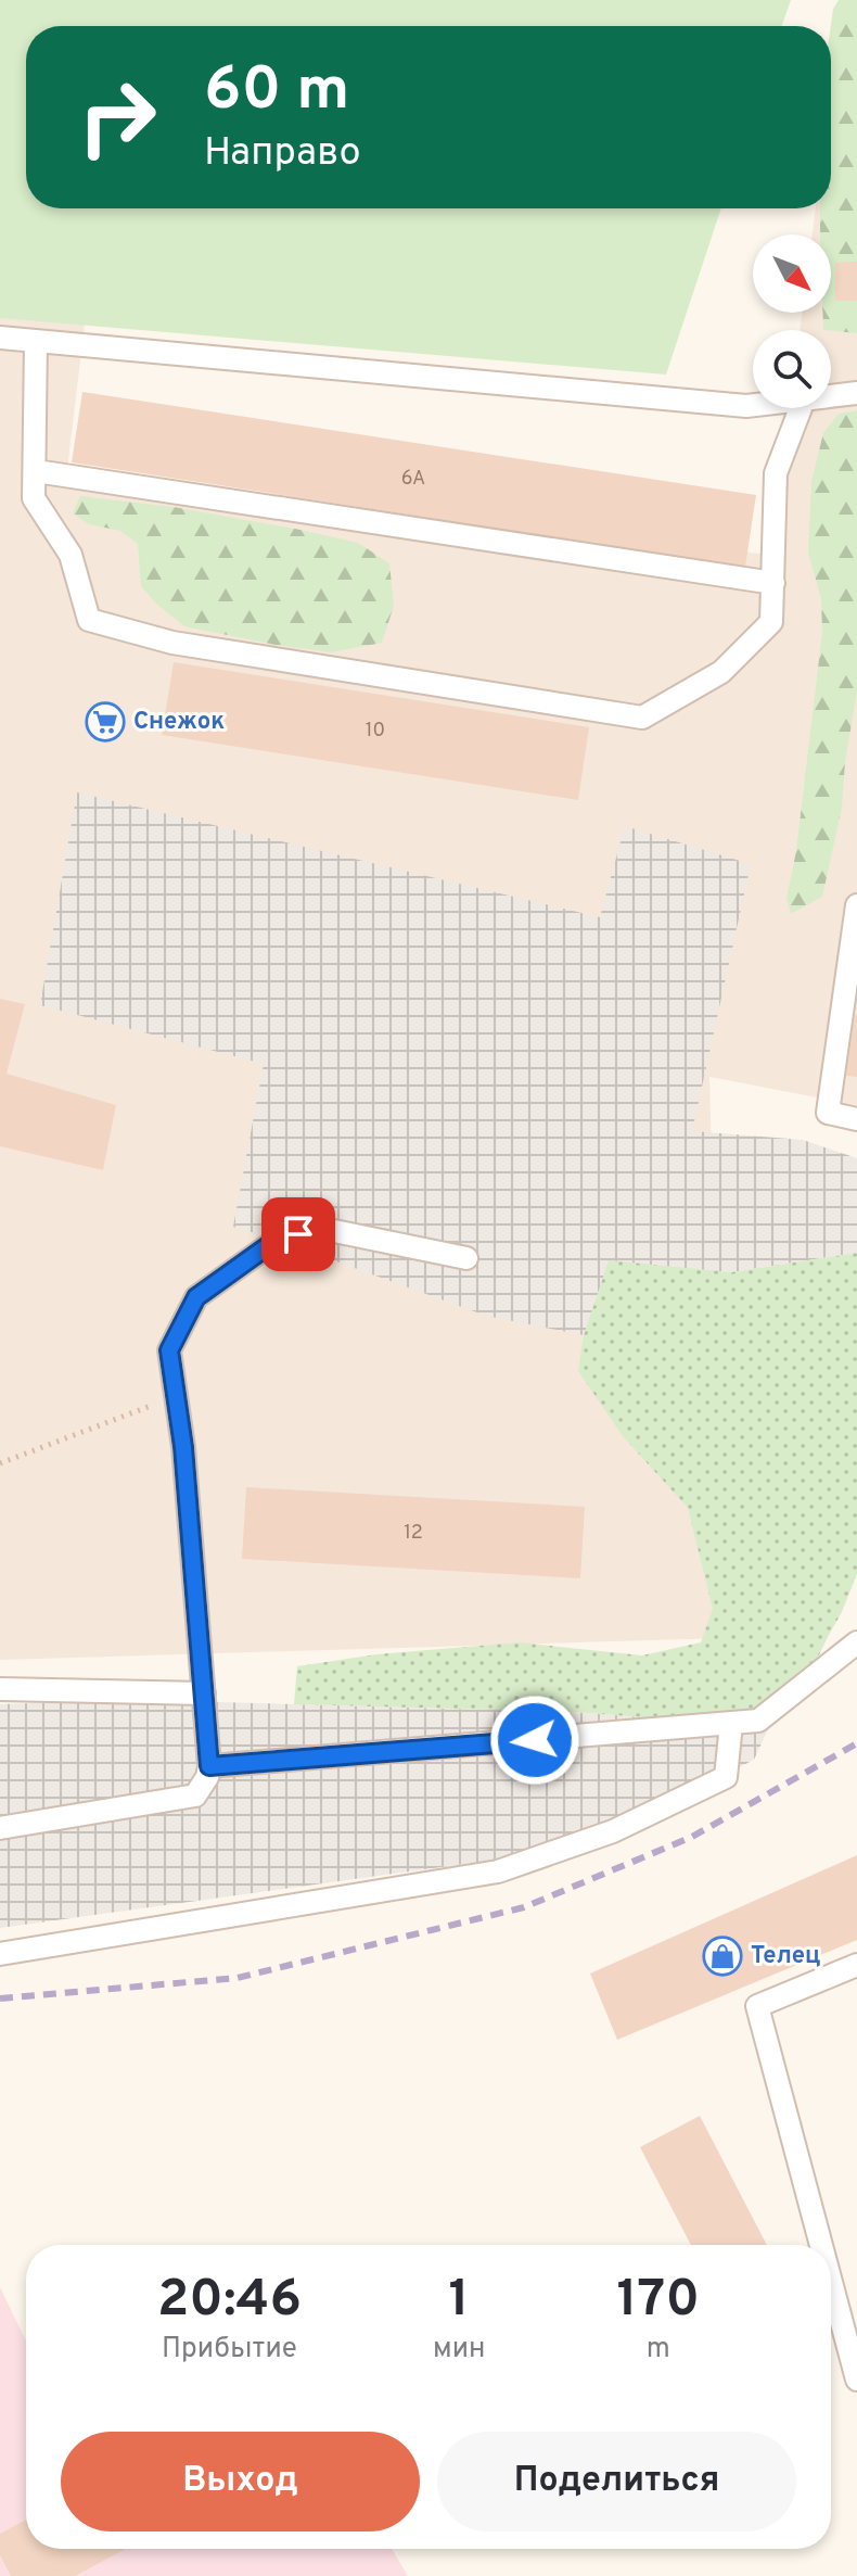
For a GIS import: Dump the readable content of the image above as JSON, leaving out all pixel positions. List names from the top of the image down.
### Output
{
  "places": {
    "supermarket": ["Снежок"],
    "shop": ["Телец"]
  },
  "house_numbers": ["6А", "10", "12"],
  "north": "bottom right",
  "page": {
    "turn": ["60 m", "Направо"],
    "eta": [
      "20:46",
      "Прибытие",
      "1",
      "мин",
      "170",
      "m"
    ],
    "buttons": ["Выход", "Поделиться"]
  }
}
